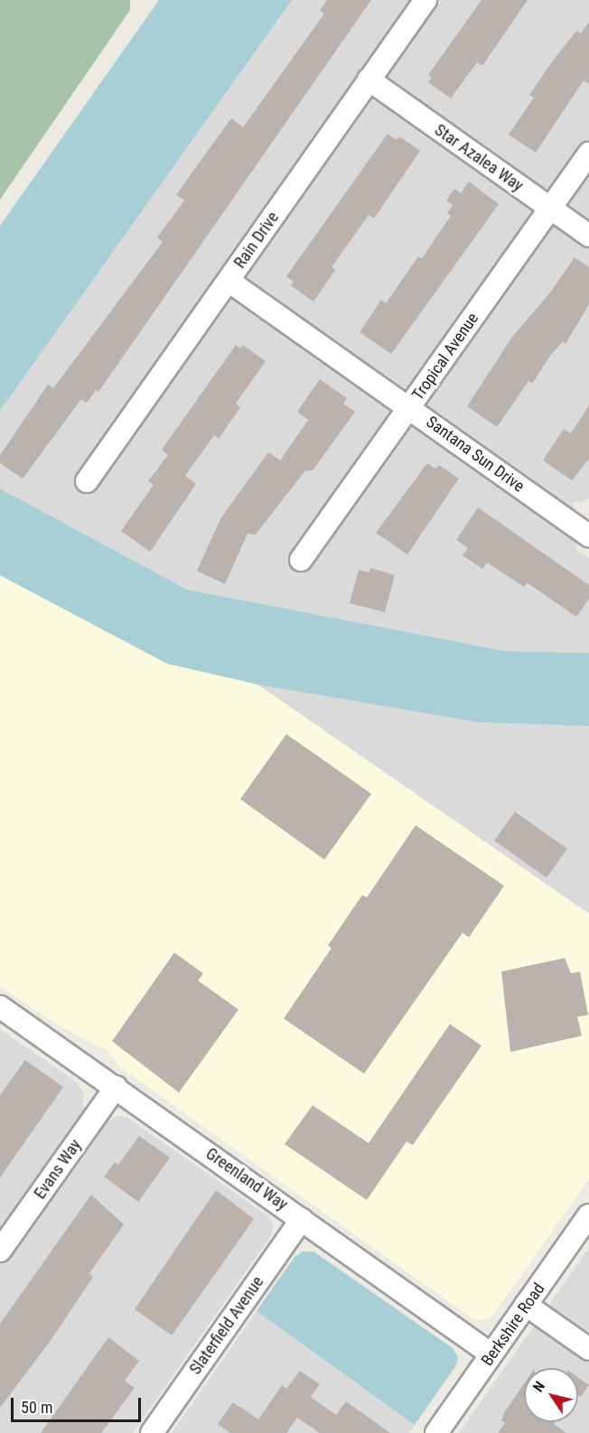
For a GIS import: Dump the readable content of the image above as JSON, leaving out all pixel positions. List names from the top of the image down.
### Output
{
  "streets": {
    "street": [
      "Star Azalea Way",
      "Rain Drive",
      "Tropical Avenue",
      "Santana Sun Drive",
      "Evans Way",
      "Greenland Way",
      "Berkshire Road",
      "Slaterfield Avenue"
    ]
  },
  "crossings": [
    ["Star Azalea Way", "Rain Drive"],
    ["Star Azalea Way", "Tropical Avenue"],
    ["Rain Drive", "Santana Sun Drive"],
    ["Tropical Avenue", "Santana Sun Drive"],
    ["Evans Way", "Greenland Way"],
    ["Greenland Way", "Berkshire Road"],
    ["Greenland Way", "Slaterfield Avenue"]
  ],
  "scale_bar": "50 m",
  "north": "top left"
}
